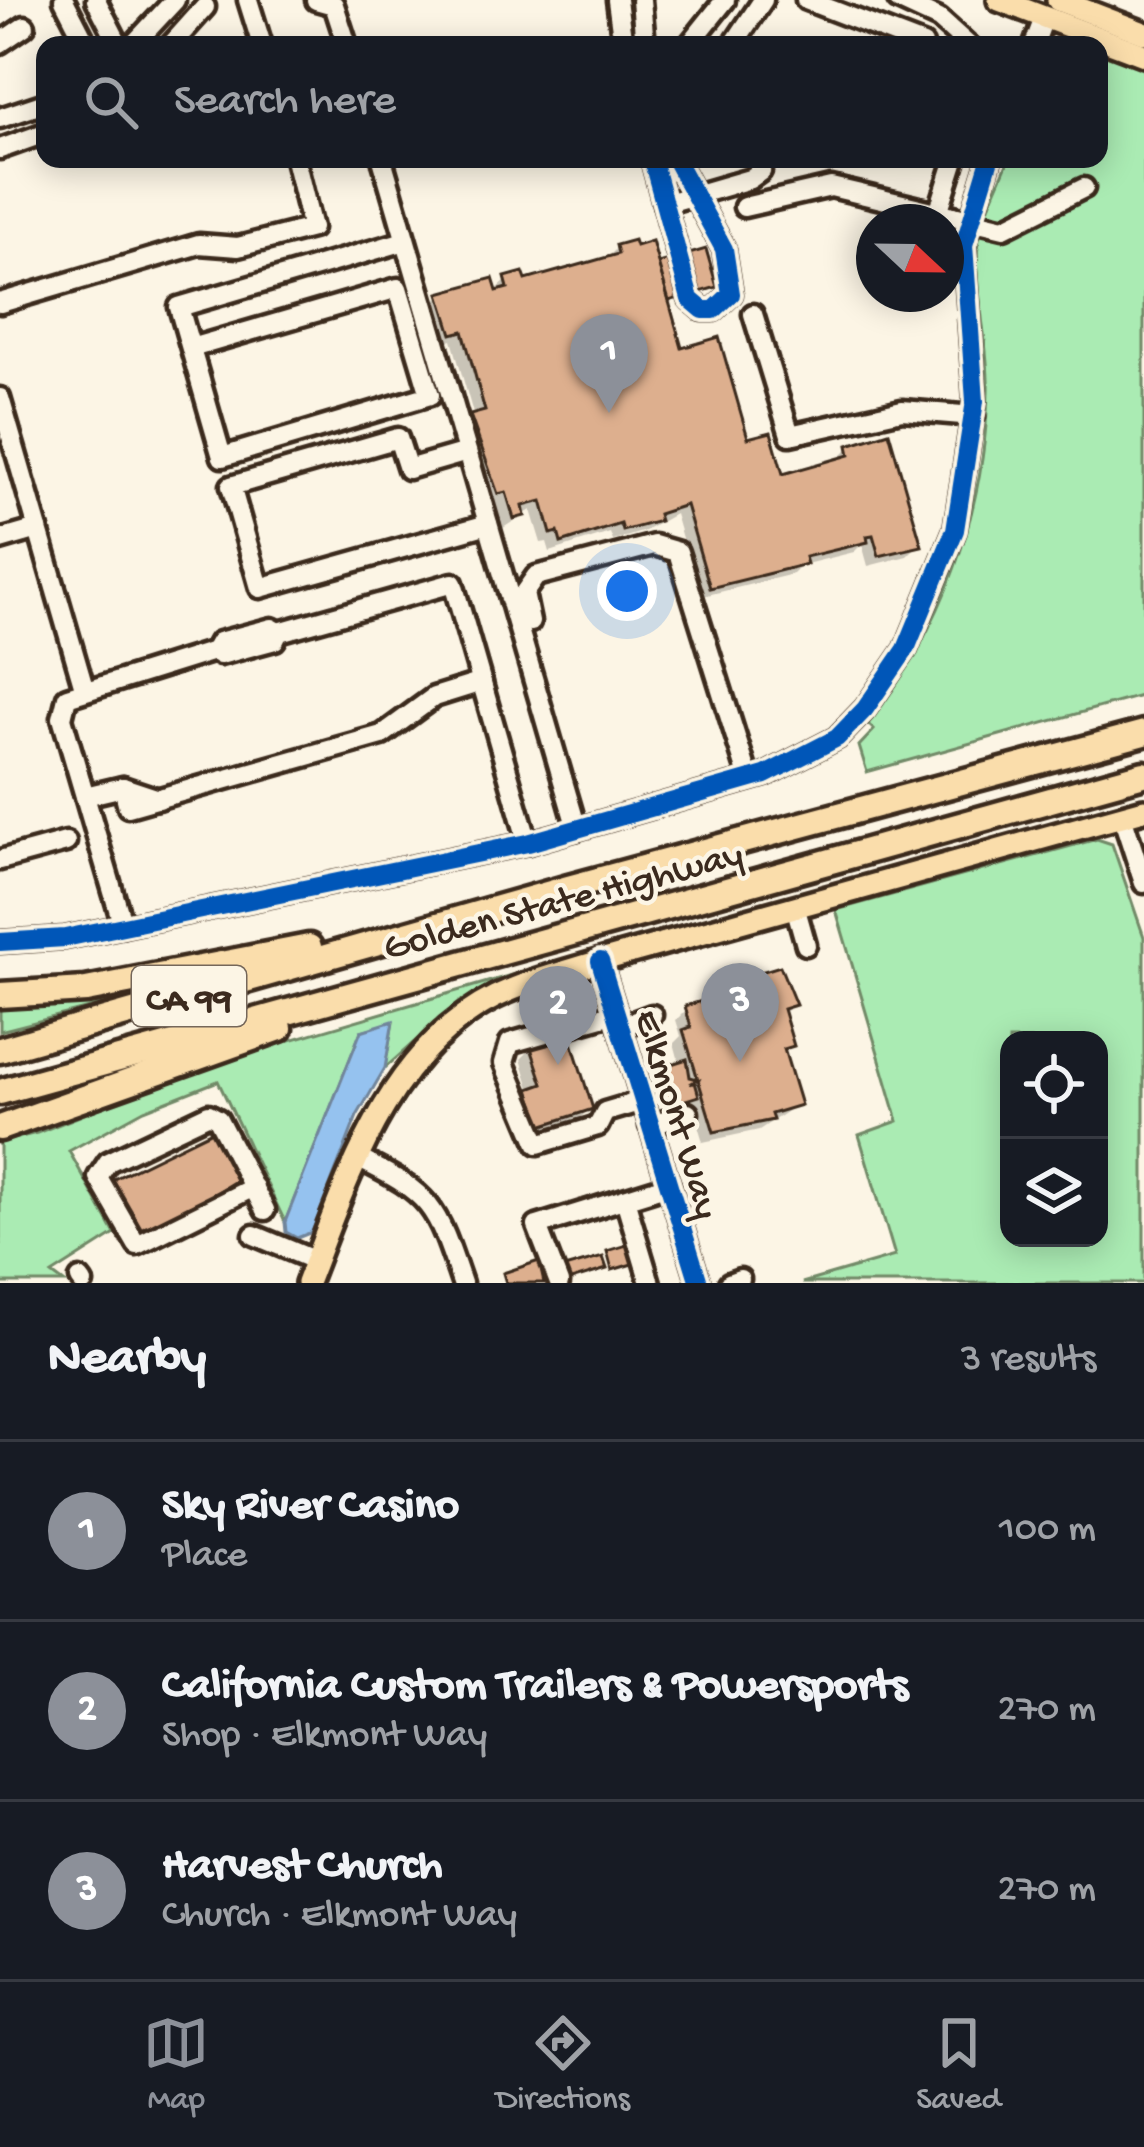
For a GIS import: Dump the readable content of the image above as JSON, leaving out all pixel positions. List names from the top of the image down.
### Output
{
  "streets": {
    "highway": ["Golden State Highway", "CA 99"],
    "street": ["Elkmont Way"]
  },
  "north": "right",
  "page": {
    "search": "Search here",
    "pins": ["1", "3", "2"],
    "heading": ["Nearby", "3 results"],
    "list": [
      {
        "mark": "1",
        "name": "Sky River Casino",
        "note": "Place",
        "value": "100 m"
      },
      {
        "mark": "2",
        "name": "California Custom Trailers & Powersports",
        "note": "Shop · Elkmont Way",
        "value": "270 m"
      },
      {
        "mark": "3",
        "name": "Harvest Church",
        "note": "Church · Elkmont Way",
        "value": "270 m"
      }
    ],
    "nav": ["Map", "Directions", "Saved"]
  }
}
